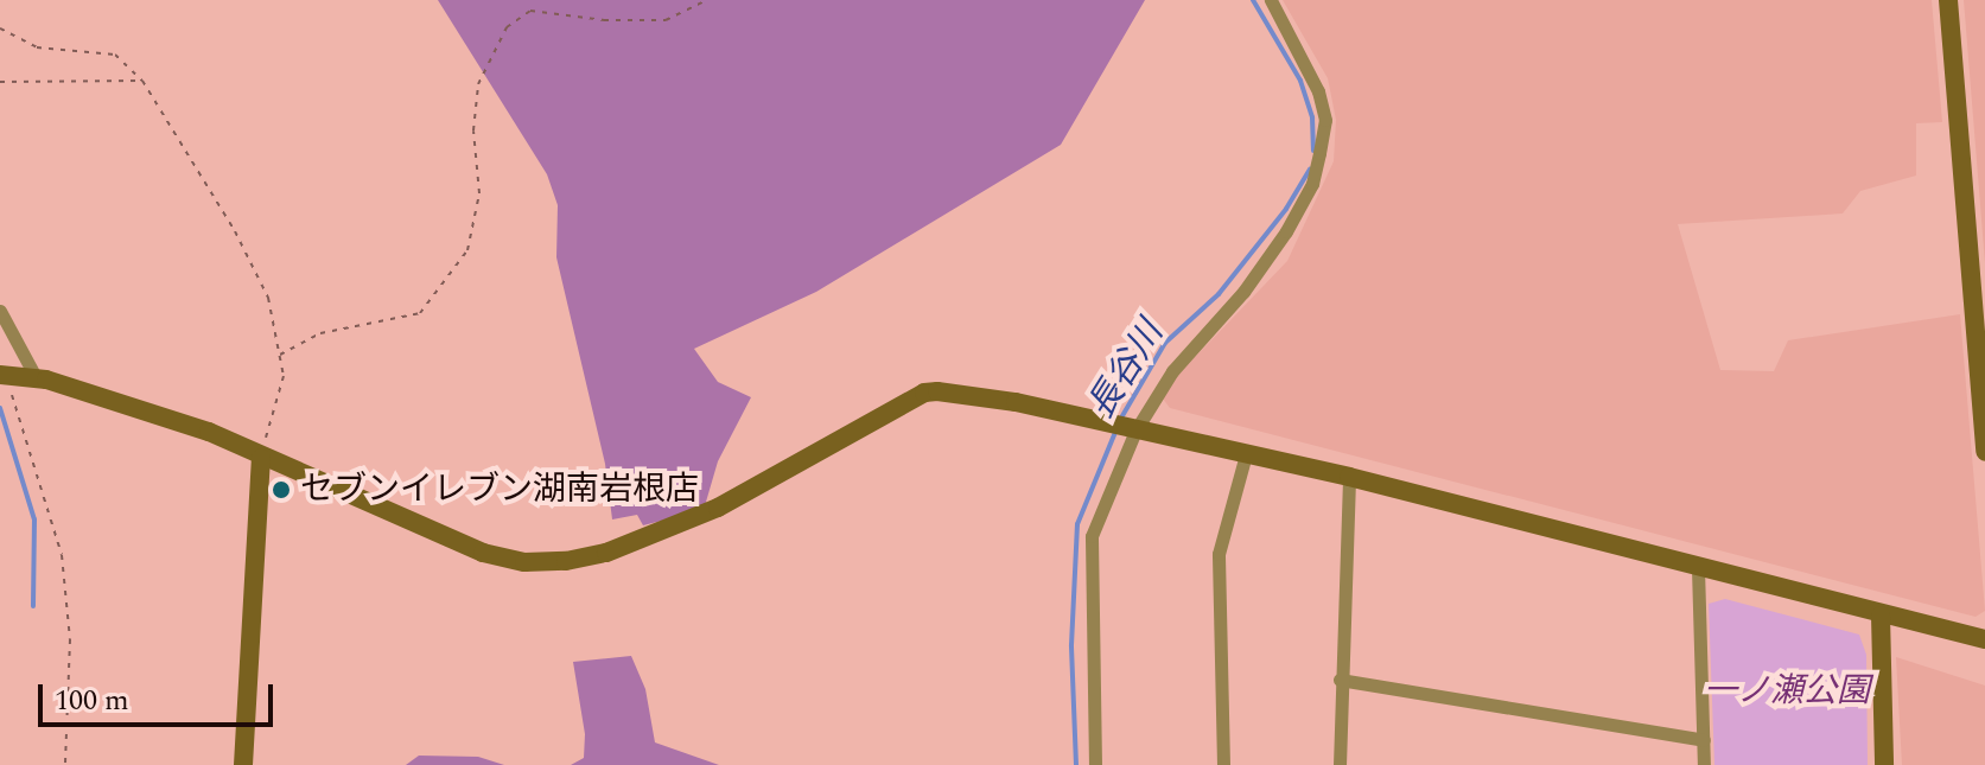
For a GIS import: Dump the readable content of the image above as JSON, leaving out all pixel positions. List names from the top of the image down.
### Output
{
  "water": ["長谷川"],
  "parks": ["一ノ瀬公園"],
  "places": ["セブンイレブン湖南岩根店"],
  "scale_bar": "100 m"
}
